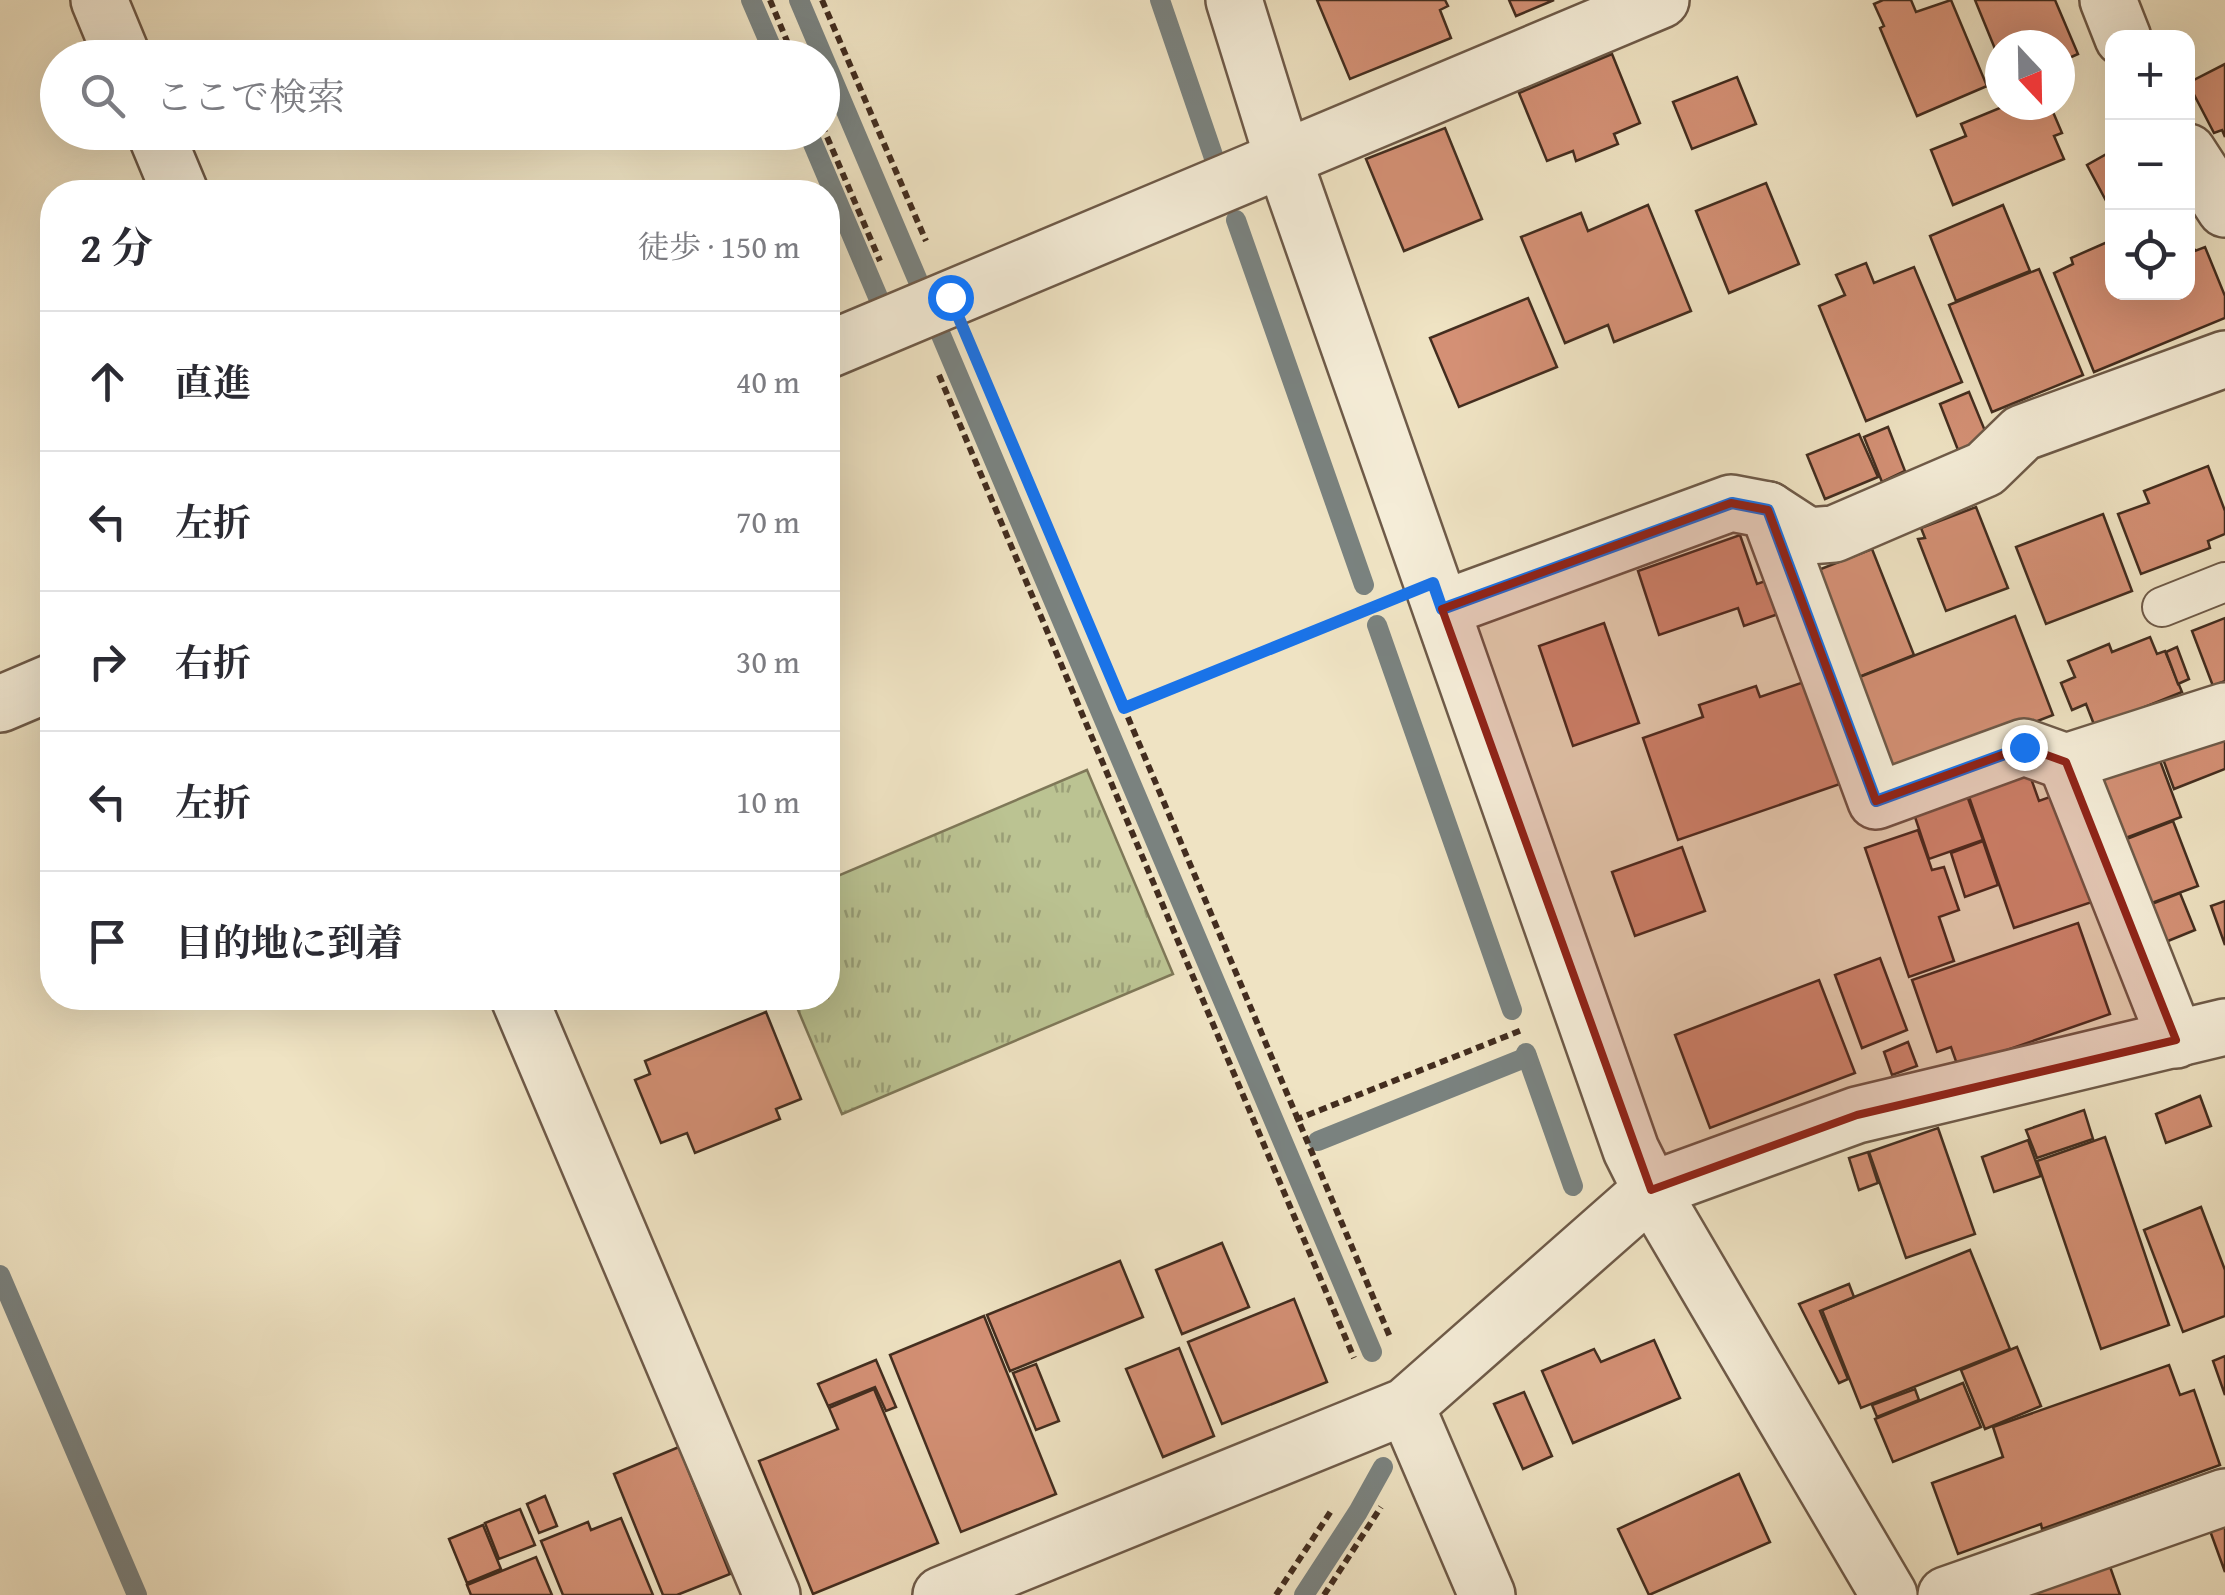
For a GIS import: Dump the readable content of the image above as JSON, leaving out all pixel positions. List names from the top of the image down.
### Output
{
  "north": "bottom",
  "page": {
    "map_buttons": ["+", "−"],
    "search": "ここで検索",
    "heading": ["2 分", "徒歩 · 150 m"],
    "list": [
      ["直進", "40 m"],
      ["左折", "70 m"],
      ["右折", "30 m"],
      ["左折", "10 m"],
      "目的地に到着"
    ]
  }
}
